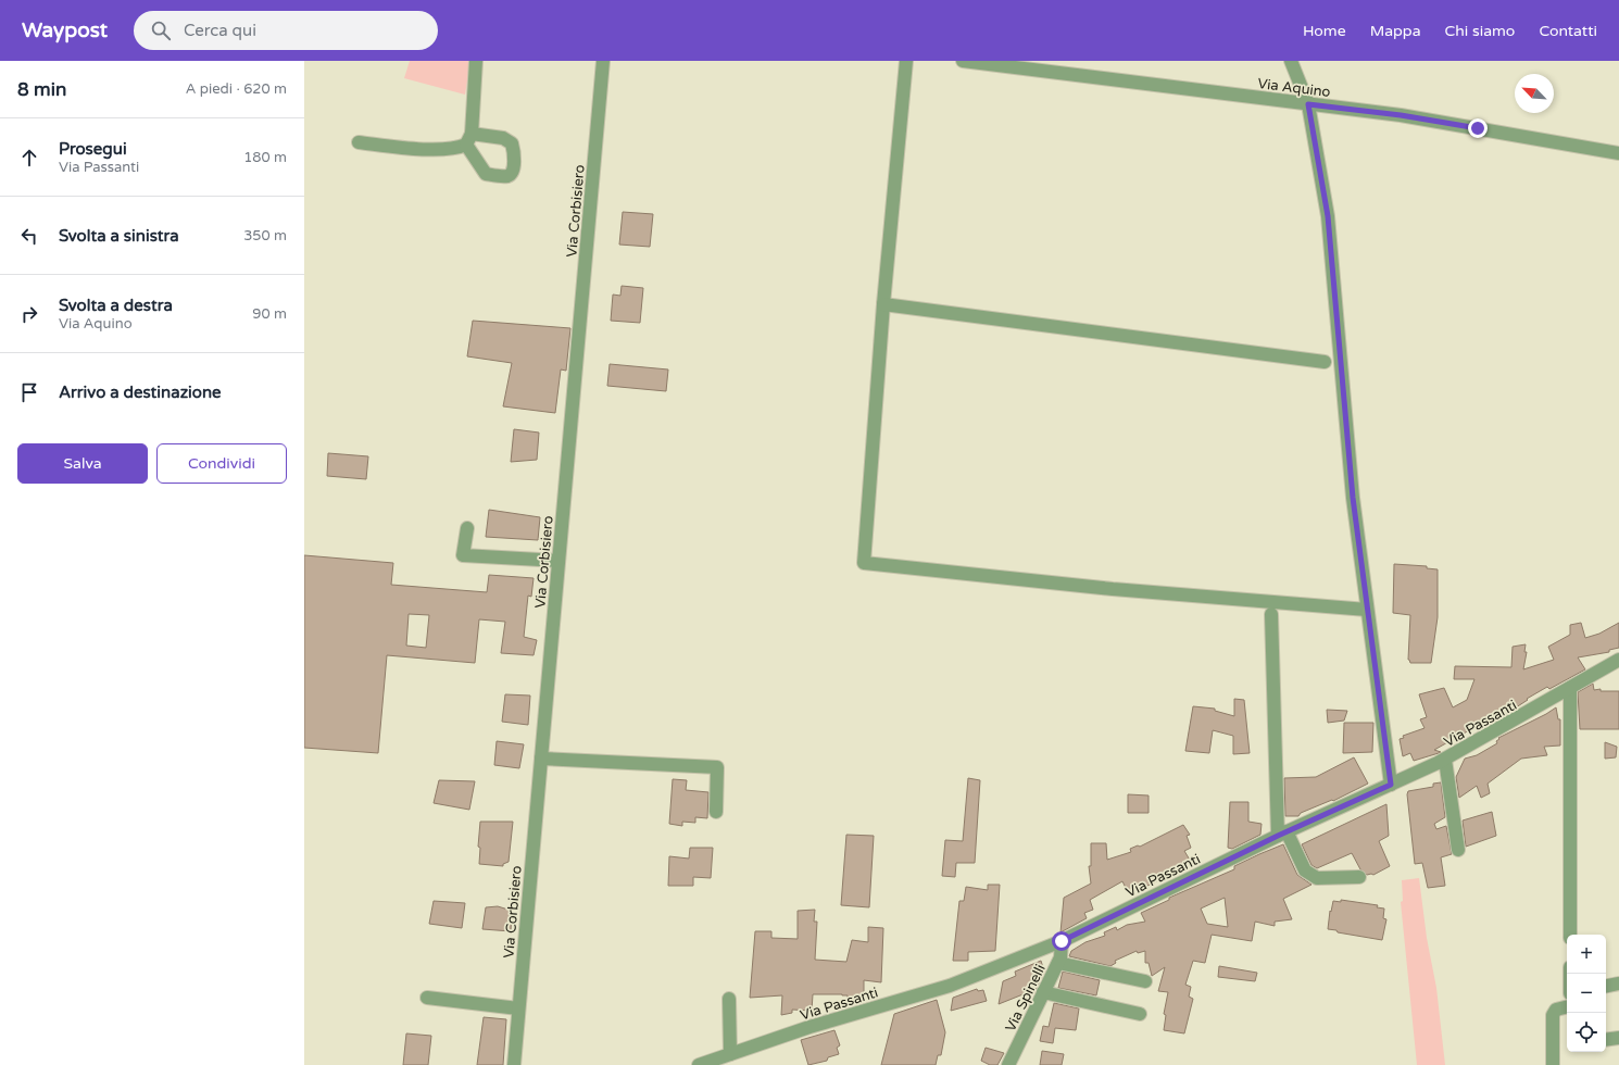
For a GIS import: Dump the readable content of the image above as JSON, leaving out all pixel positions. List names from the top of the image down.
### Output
{
  "streets": {
    "street": [
      "Via Aquino",
      "Via Corbisiero",
      "Via Passanti",
      "Via Spinelli"
    ]
  },
  "crossings": [
    ["Via Passanti", "Via Spinelli"]
  ],
  "north": "top left",
  "page": {
    "header": "Waypost",
    "search": "Cerca qui",
    "nav": [
      "Home",
      "Mappa",
      "Chi siamo",
      "Contatti"
    ],
    "heading": ["8 min", "A piedi · 620 m"],
    "list": [
      ["Prosegui", "Via Passanti", "180 m"],
      ["Svolta a sinistra", "350 m"],
      ["Svolta a destra", "Via Aquino", "90 m"],
      "Arrivo a destinazione"
    ],
    "buttons": ["Salva", "Condividi"],
    "map_buttons": ["+", "−"]
  }
}
